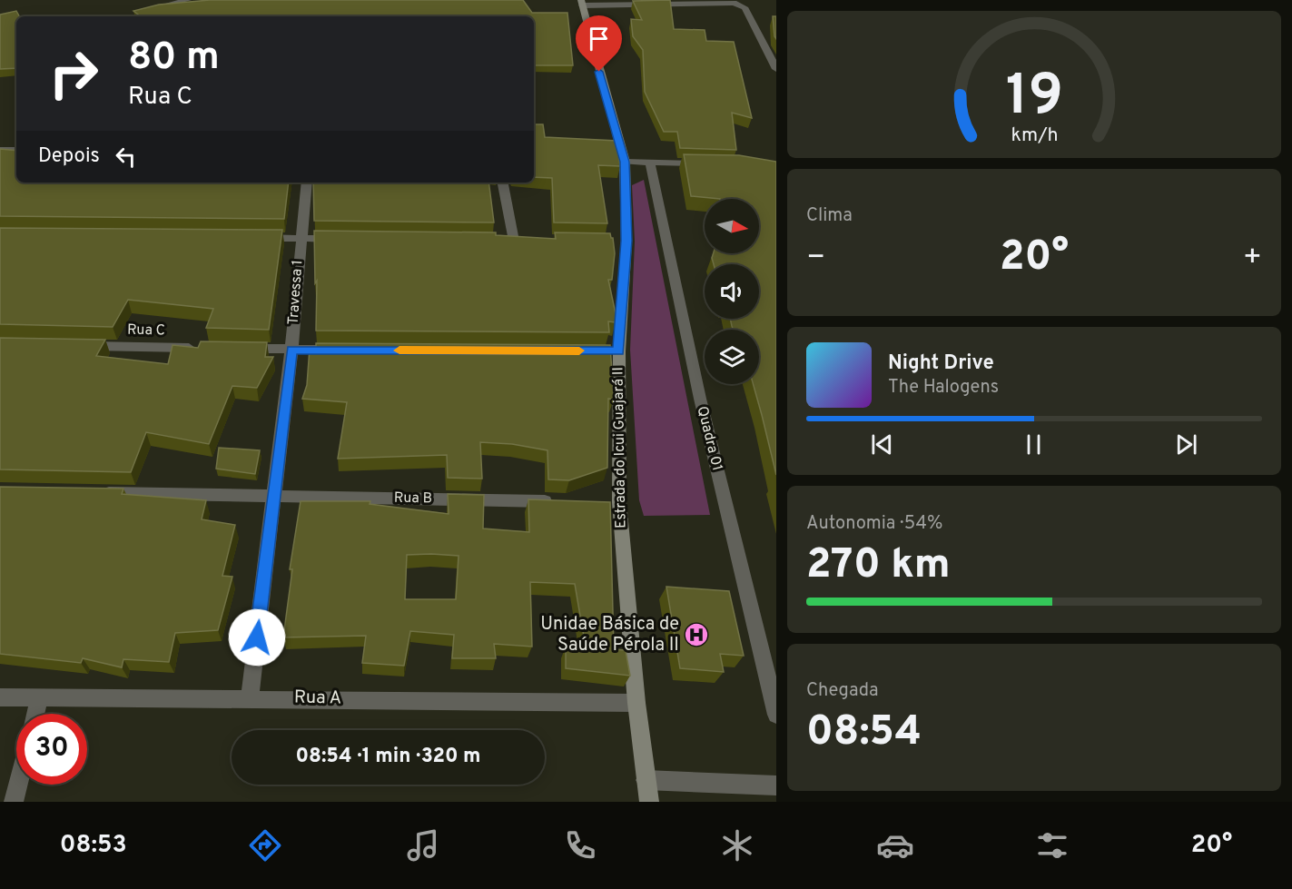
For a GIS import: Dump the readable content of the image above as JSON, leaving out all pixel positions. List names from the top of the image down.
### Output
{
  "streets": {
    "main road": ["Estrada do Icui Guajará II"],
    "street": [
      "Travessa 1",
      "Rua C",
      "Quadra 01",
      "Rua B",
      "Rua A"
    ]
  },
  "crossings": [
    ["Travessa 1", "Rua B"],
    ["Travessa 1", "Rua A"],
    ["Estrada do Icui Guajará II", "Rua A"]
  ],
  "places": {
    "hospital": ["Unidae Básica de Saúde Pérola II"]
  },
  "north": "right",
  "page": {
    "turn": ["80 m", "Rua C"],
    "then": "Depois",
    "tile": [
      "Clima",
      ["Autonomia · 54%", "270 km"],
      ["Chegada", "08:54"]
    ],
    "heat": ["−", "20°", "+"],
    "song": ["Night Drive", "The Halogens"],
    "limit": "30",
    "trip": "08:54 · 1 min · 320 m",
    "tabs": ["08:53", "20°"],
    "gauge": ["19", "km/h"]
  }
}
